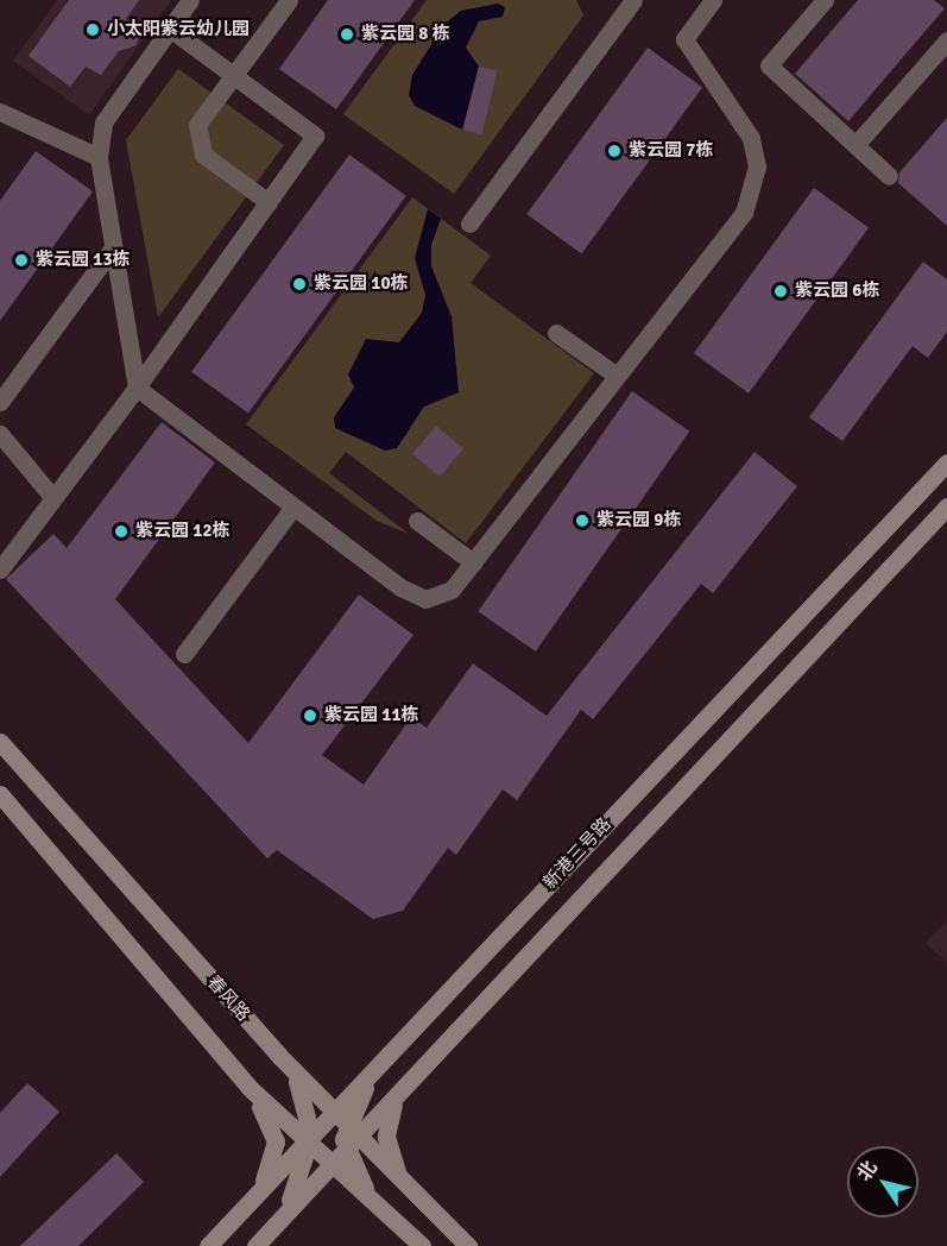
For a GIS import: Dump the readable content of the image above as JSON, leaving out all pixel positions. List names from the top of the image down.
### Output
{
  "streets": {
    "main road": ["新港三号路", "春风路"]
  },
  "crossings": [
    ["新港三号路", "春风路"]
  ],
  "places": [
    "小太阳紫云幼儿园",
    "紫云园 8 栋",
    "紫云园 7栋",
    "紫云园 13栋",
    "紫云园 10栋",
    "紫云园 6栋",
    "紫云园 9栋",
    "紫云园 12栋",
    "紫云园 11栋"
  ],
  "north": "top left"
}
